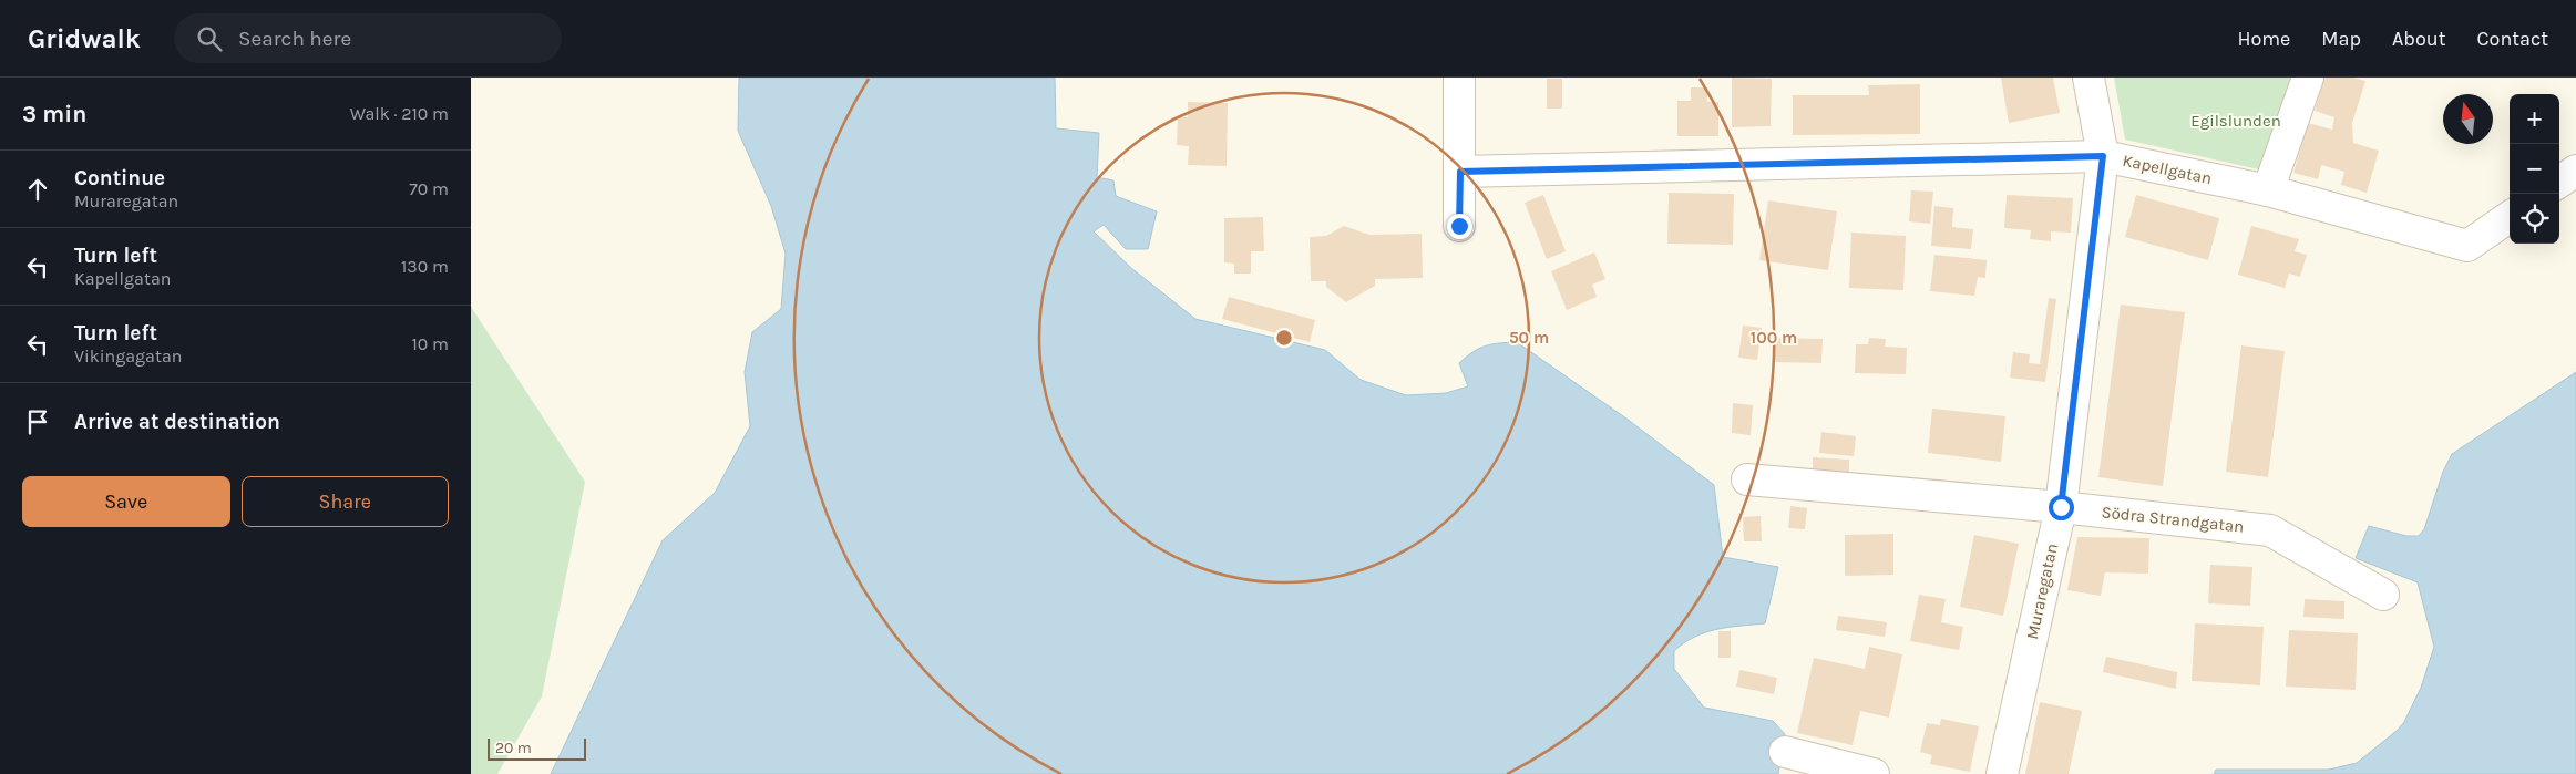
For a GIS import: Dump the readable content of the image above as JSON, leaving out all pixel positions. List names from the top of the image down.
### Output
{
  "streets": {
    "street": ["Kapellgatan", "Södra Strandgatan", "Muraregatan"]
  },
  "crossings": [
    ["Kapellgatan", "Muraregatan"],
    ["Södra Strandgatan", "Muraregatan"]
  ],
  "parks": ["Egilslunden"],
  "scale_bar": "20 m",
  "north": "top",
  "page": {
    "header": "Gridwalk",
    "search": "Search here",
    "nav": [
      "Home",
      "Map",
      "About",
      "Contact"
    ],
    "heading": ["3 min", "Walk · 210 m"],
    "map_buttons": ["+", "−"],
    "list": [
      ["Continue", "Muraregatan", "70 m"],
      ["Turn left", "Kapellgatan", "130 m"],
      ["Turn left", "Vikingagatan", "10 m"],
      "Arrive at destination"
    ],
    "buttons": ["Save", "Share"],
    "scale": "20 m"
  },
  "rings": ["50 m", "100 m"]
}
